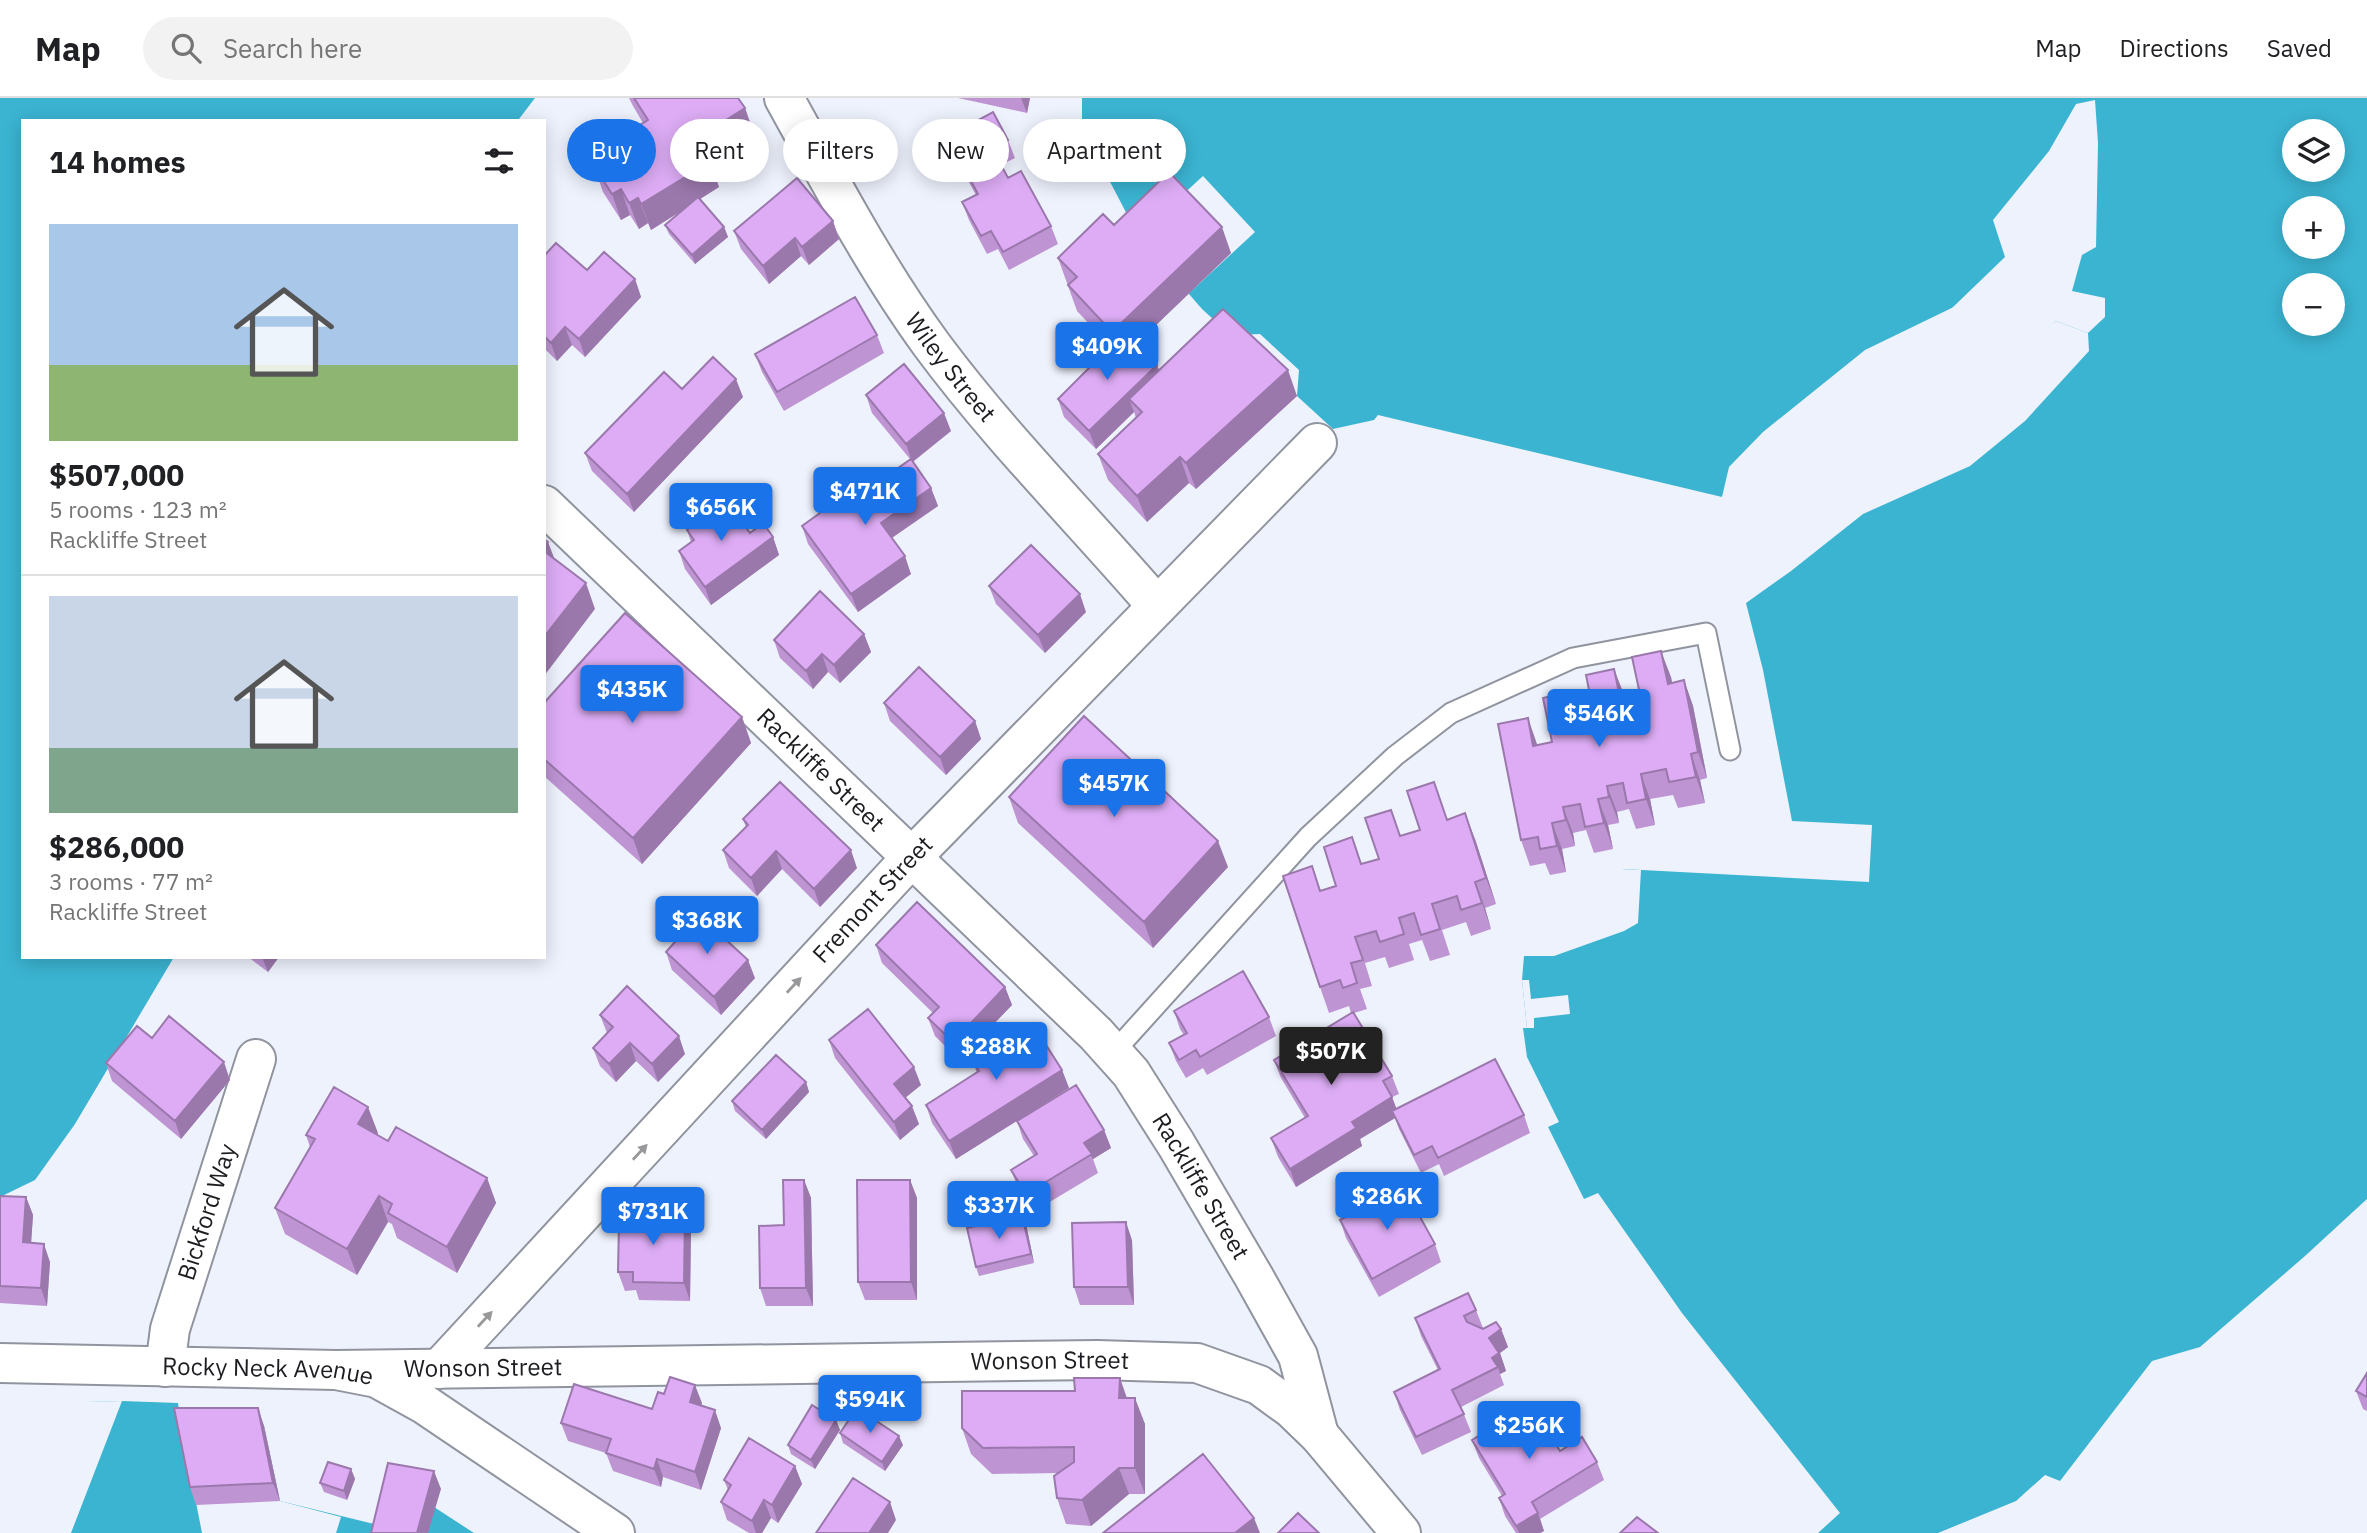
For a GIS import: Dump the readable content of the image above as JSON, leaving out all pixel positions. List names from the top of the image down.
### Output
{
  "streets": {
    "street": [
      "Wiley Street",
      "Rackliffe Street",
      "Fremont Street",
      "Bickford Way",
      "Wonson Street",
      "Rocky Neck Avenue"
    ]
  },
  "crossings": [
    ["Wiley Street", "Fremont Street"],
    ["Rackliffe Street", "Fremont Street"],
    ["Rackliffe Street", "Wonson Street"],
    ["Fremont Street", "Wonson Street"],
    ["Bickford Way", "Rocky Neck Avenue"],
    ["Wonson Street", "Rocky Neck Avenue"]
  ],
  "one_way": ["Fremont Street"],
  "page": {
    "header": "Map",
    "search": "Search here",
    "nav": ["Map", "Directions", "Saved"],
    "map_buttons": ["+", "−"],
    "chip": [
      "Buy",
      "Rent",
      "Filters",
      "New",
      "Apartment"
    ],
    "heading": "14 homes",
    "list": [
      {
        "name": "$507,000",
        "note": "5 rooms · 123 m² · Rackliffe Street"
      },
      {
        "name": "$286,000",
        "note": "3 rooms · 77 m² · Rackliffe Street"
      }
    ],
    "price": [
      "$409K",
      "$471K",
      "$656K",
      "$435K",
      "$546K",
      "$457K",
      "$368K",
      "$288K",
      "$507K",
      "$286K",
      "$337K",
      "$731K",
      "$594K",
      "$256K"
    ]
  }
}
